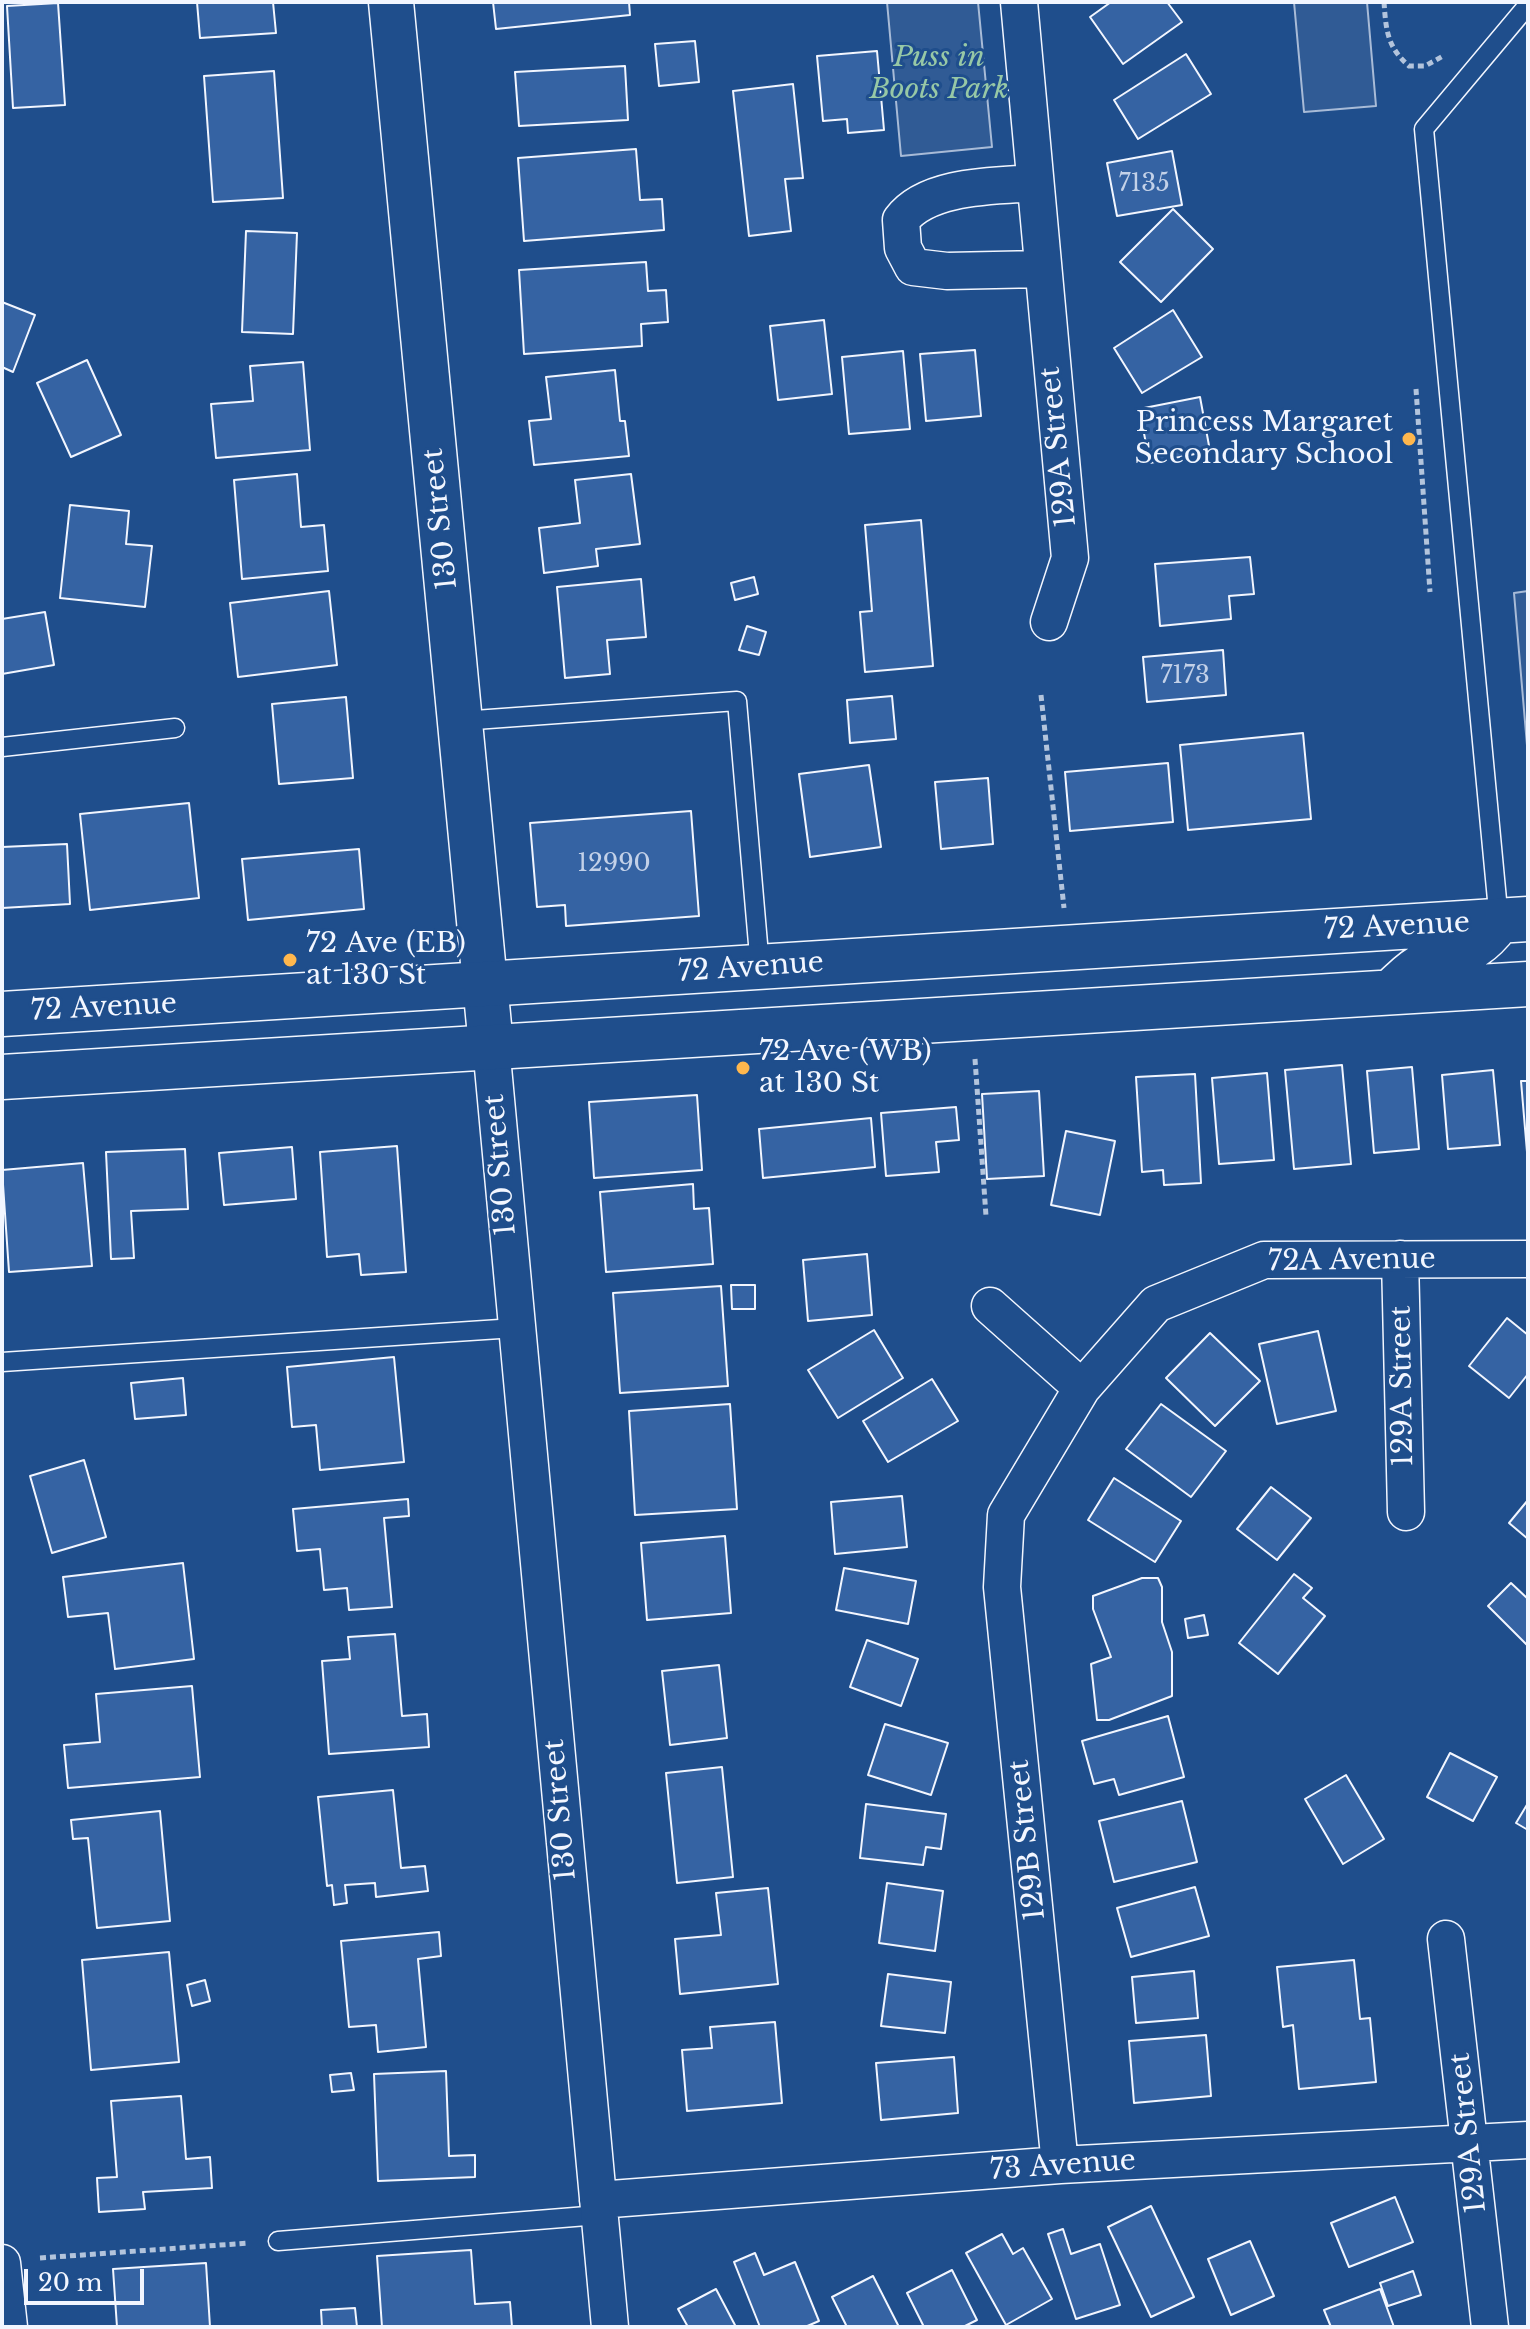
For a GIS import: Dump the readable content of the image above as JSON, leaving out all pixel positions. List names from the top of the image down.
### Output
{
  "streets": {
    "main road": ["130 Street", "72 Avenue"],
    "street": [
      "129A Street",
      "72A Avenue",
      "129B Street",
      "73 Avenue"
    ]
  },
  "crossings": [
    ["129A Street", "72A Avenue"],
    ["129A Street", "73 Avenue"],
    ["130 Street", "72 Avenue"],
    ["130 Street", "73 Avenue"],
    ["72A Avenue", "129B Street"],
    ["129B Street", "73 Avenue"]
  ],
  "parks": ["Puss in Boots Park"],
  "places": ["Princess Margaret Secondary School", "72 Ave (EB) at 130 St", "72 Ave (WB) at 130 St"],
  "house_numbers": ["7135", "7173", "12990"],
  "scale_bar": "20 m"
}
